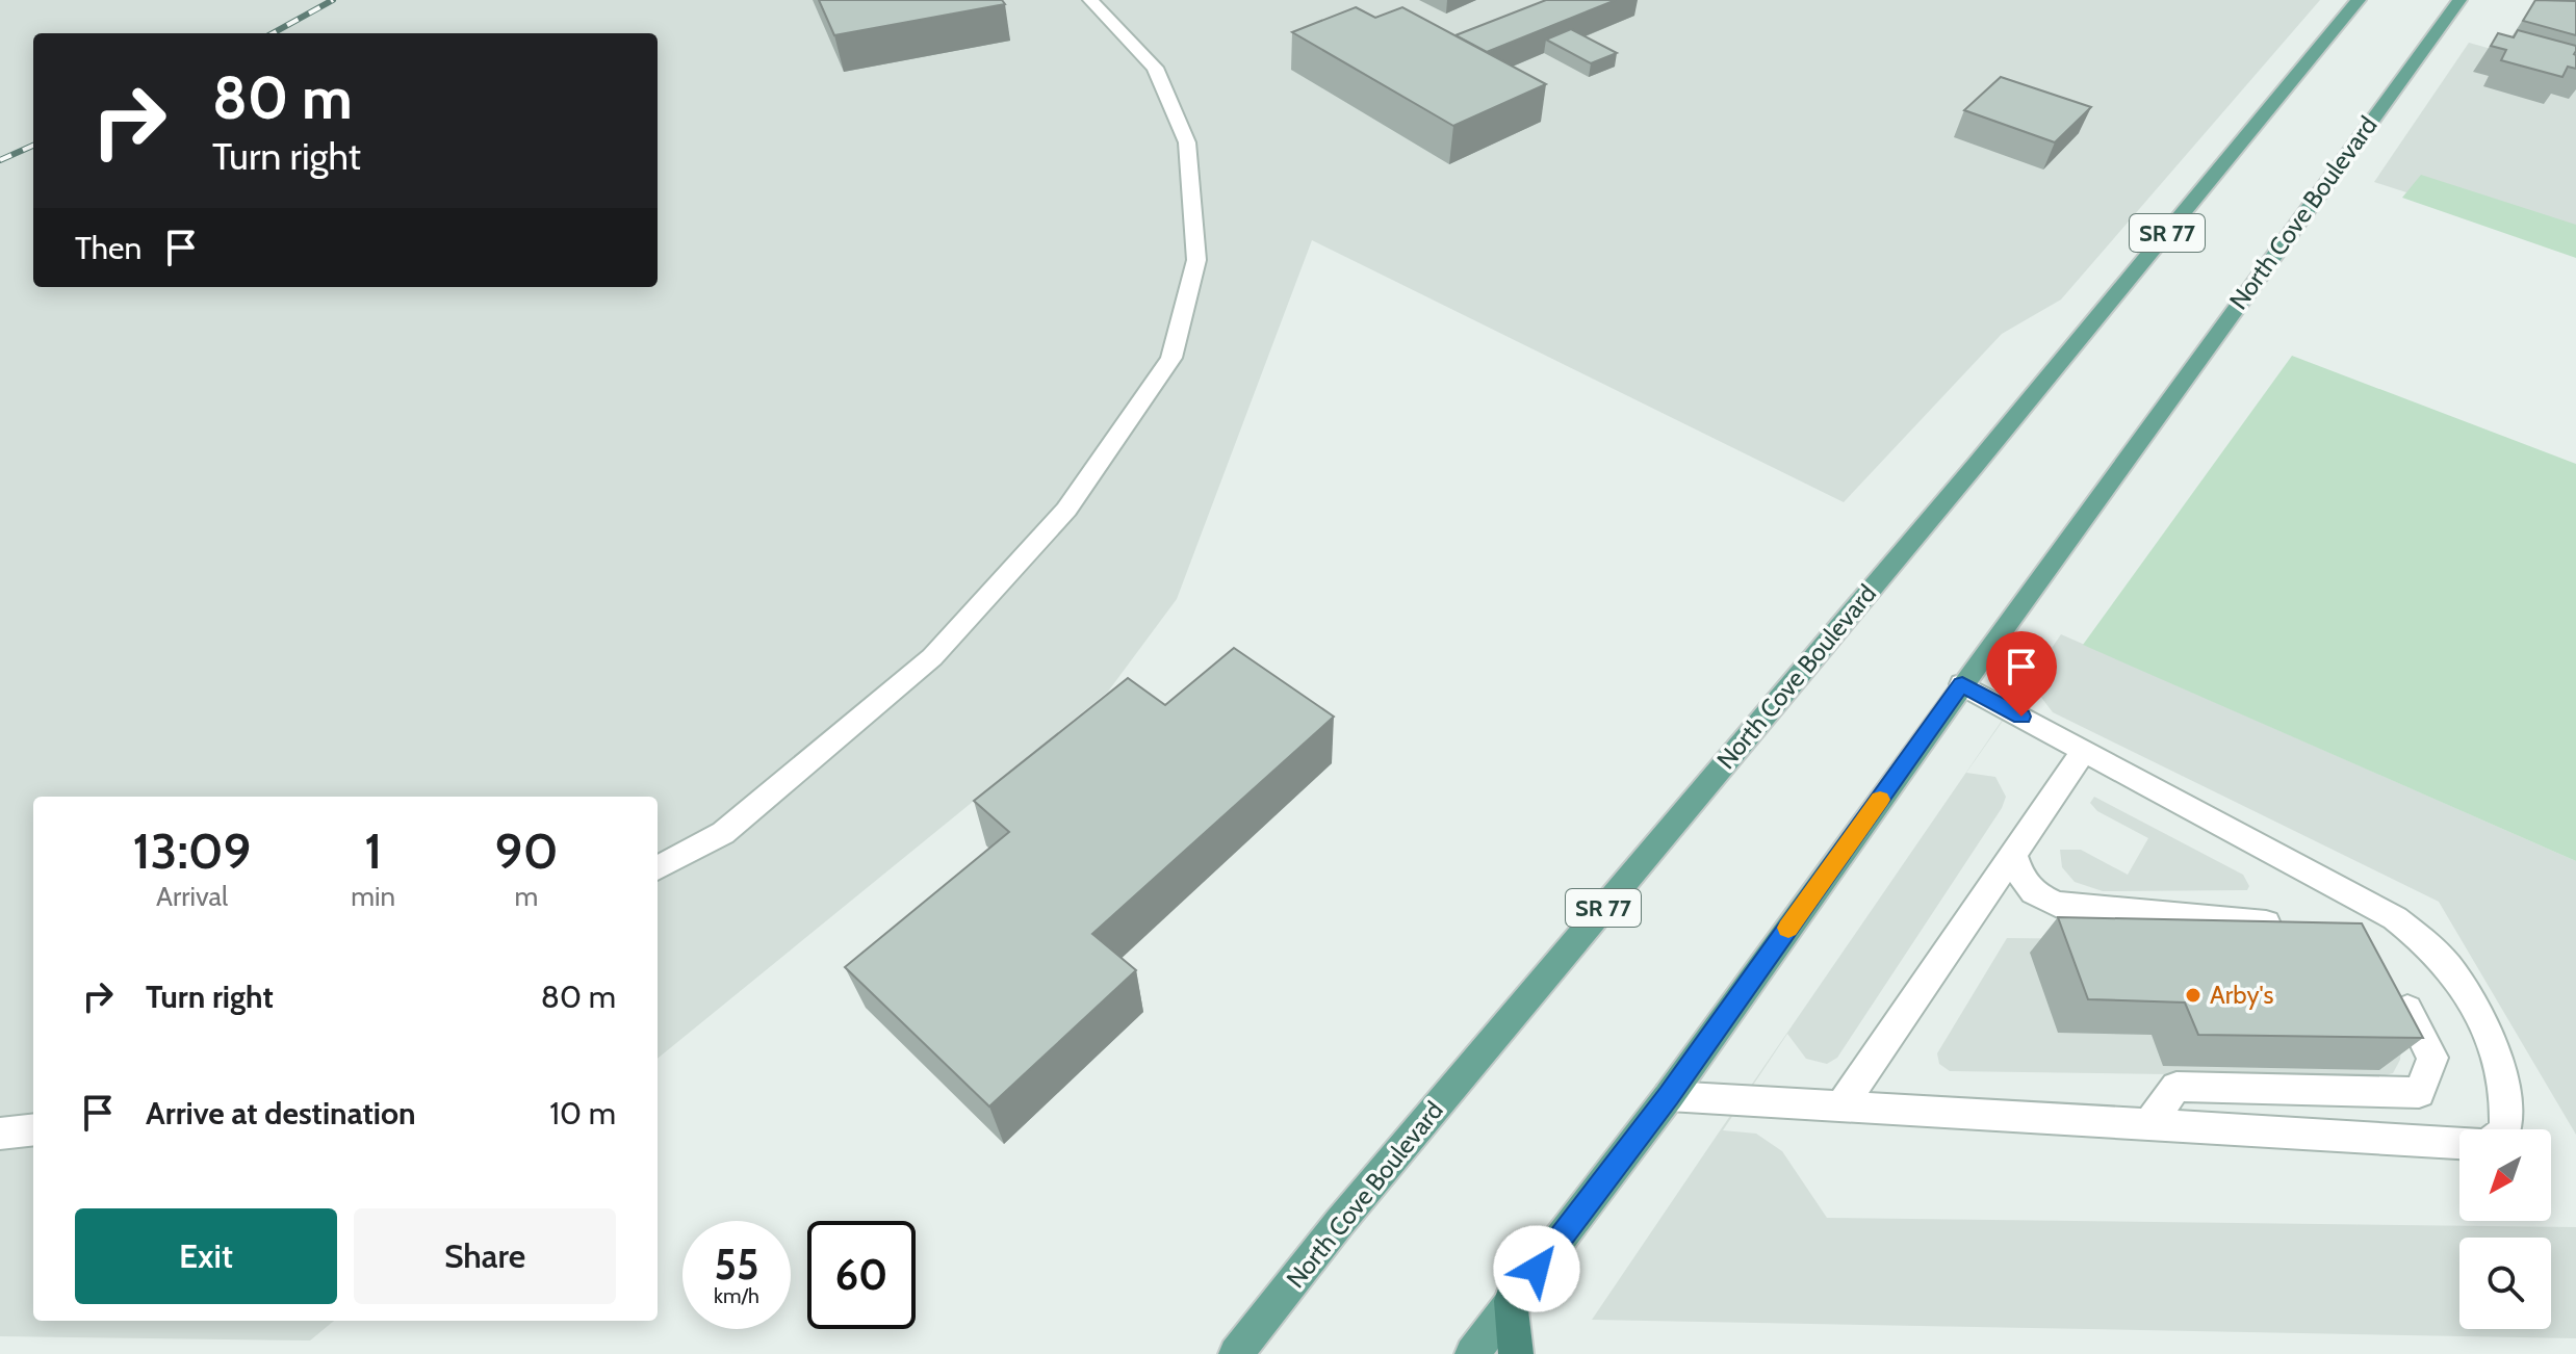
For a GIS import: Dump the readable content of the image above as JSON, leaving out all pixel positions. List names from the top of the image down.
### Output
{
  "streets": {
    "main road": ["North Cove Boulevard", "SR 77"]
  },
  "places": ["Arby's"],
  "north": "bottom left",
  "page": {
    "turn": ["80 m", "Turn right"],
    "then": "Then",
    "eta": [
      "13:09",
      "Arrival",
      "1",
      "min",
      "90",
      "m"
    ],
    "list": [
      {
        "name": "Turn right",
        "value": "80 m"
      },
      {
        "name": "Arrive at destination",
        "value": "10 m"
      }
    ],
    "buttons": ["Exit", "Share"],
    "speed": "55 km/h",
    "limit": "60"
  }
}
